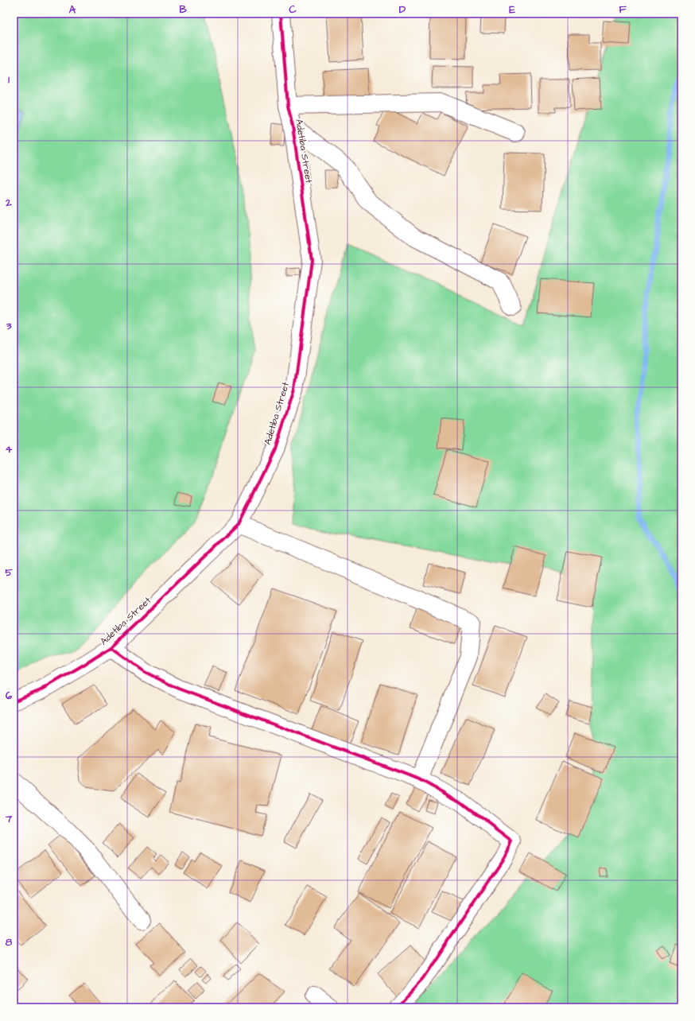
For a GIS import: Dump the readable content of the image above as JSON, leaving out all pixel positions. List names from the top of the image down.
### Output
{
  "streets": {
    "street": ["Adetiba Street"]
  },
  "grid": {
    "columns": [
      "A",
      "B",
      "C",
      "D",
      "E",
      "F"
    ],
    "rows": [
      "1",
      "2",
      "3",
      "4",
      "5",
      "6",
      "7",
      "8"
    ]
  }
}
